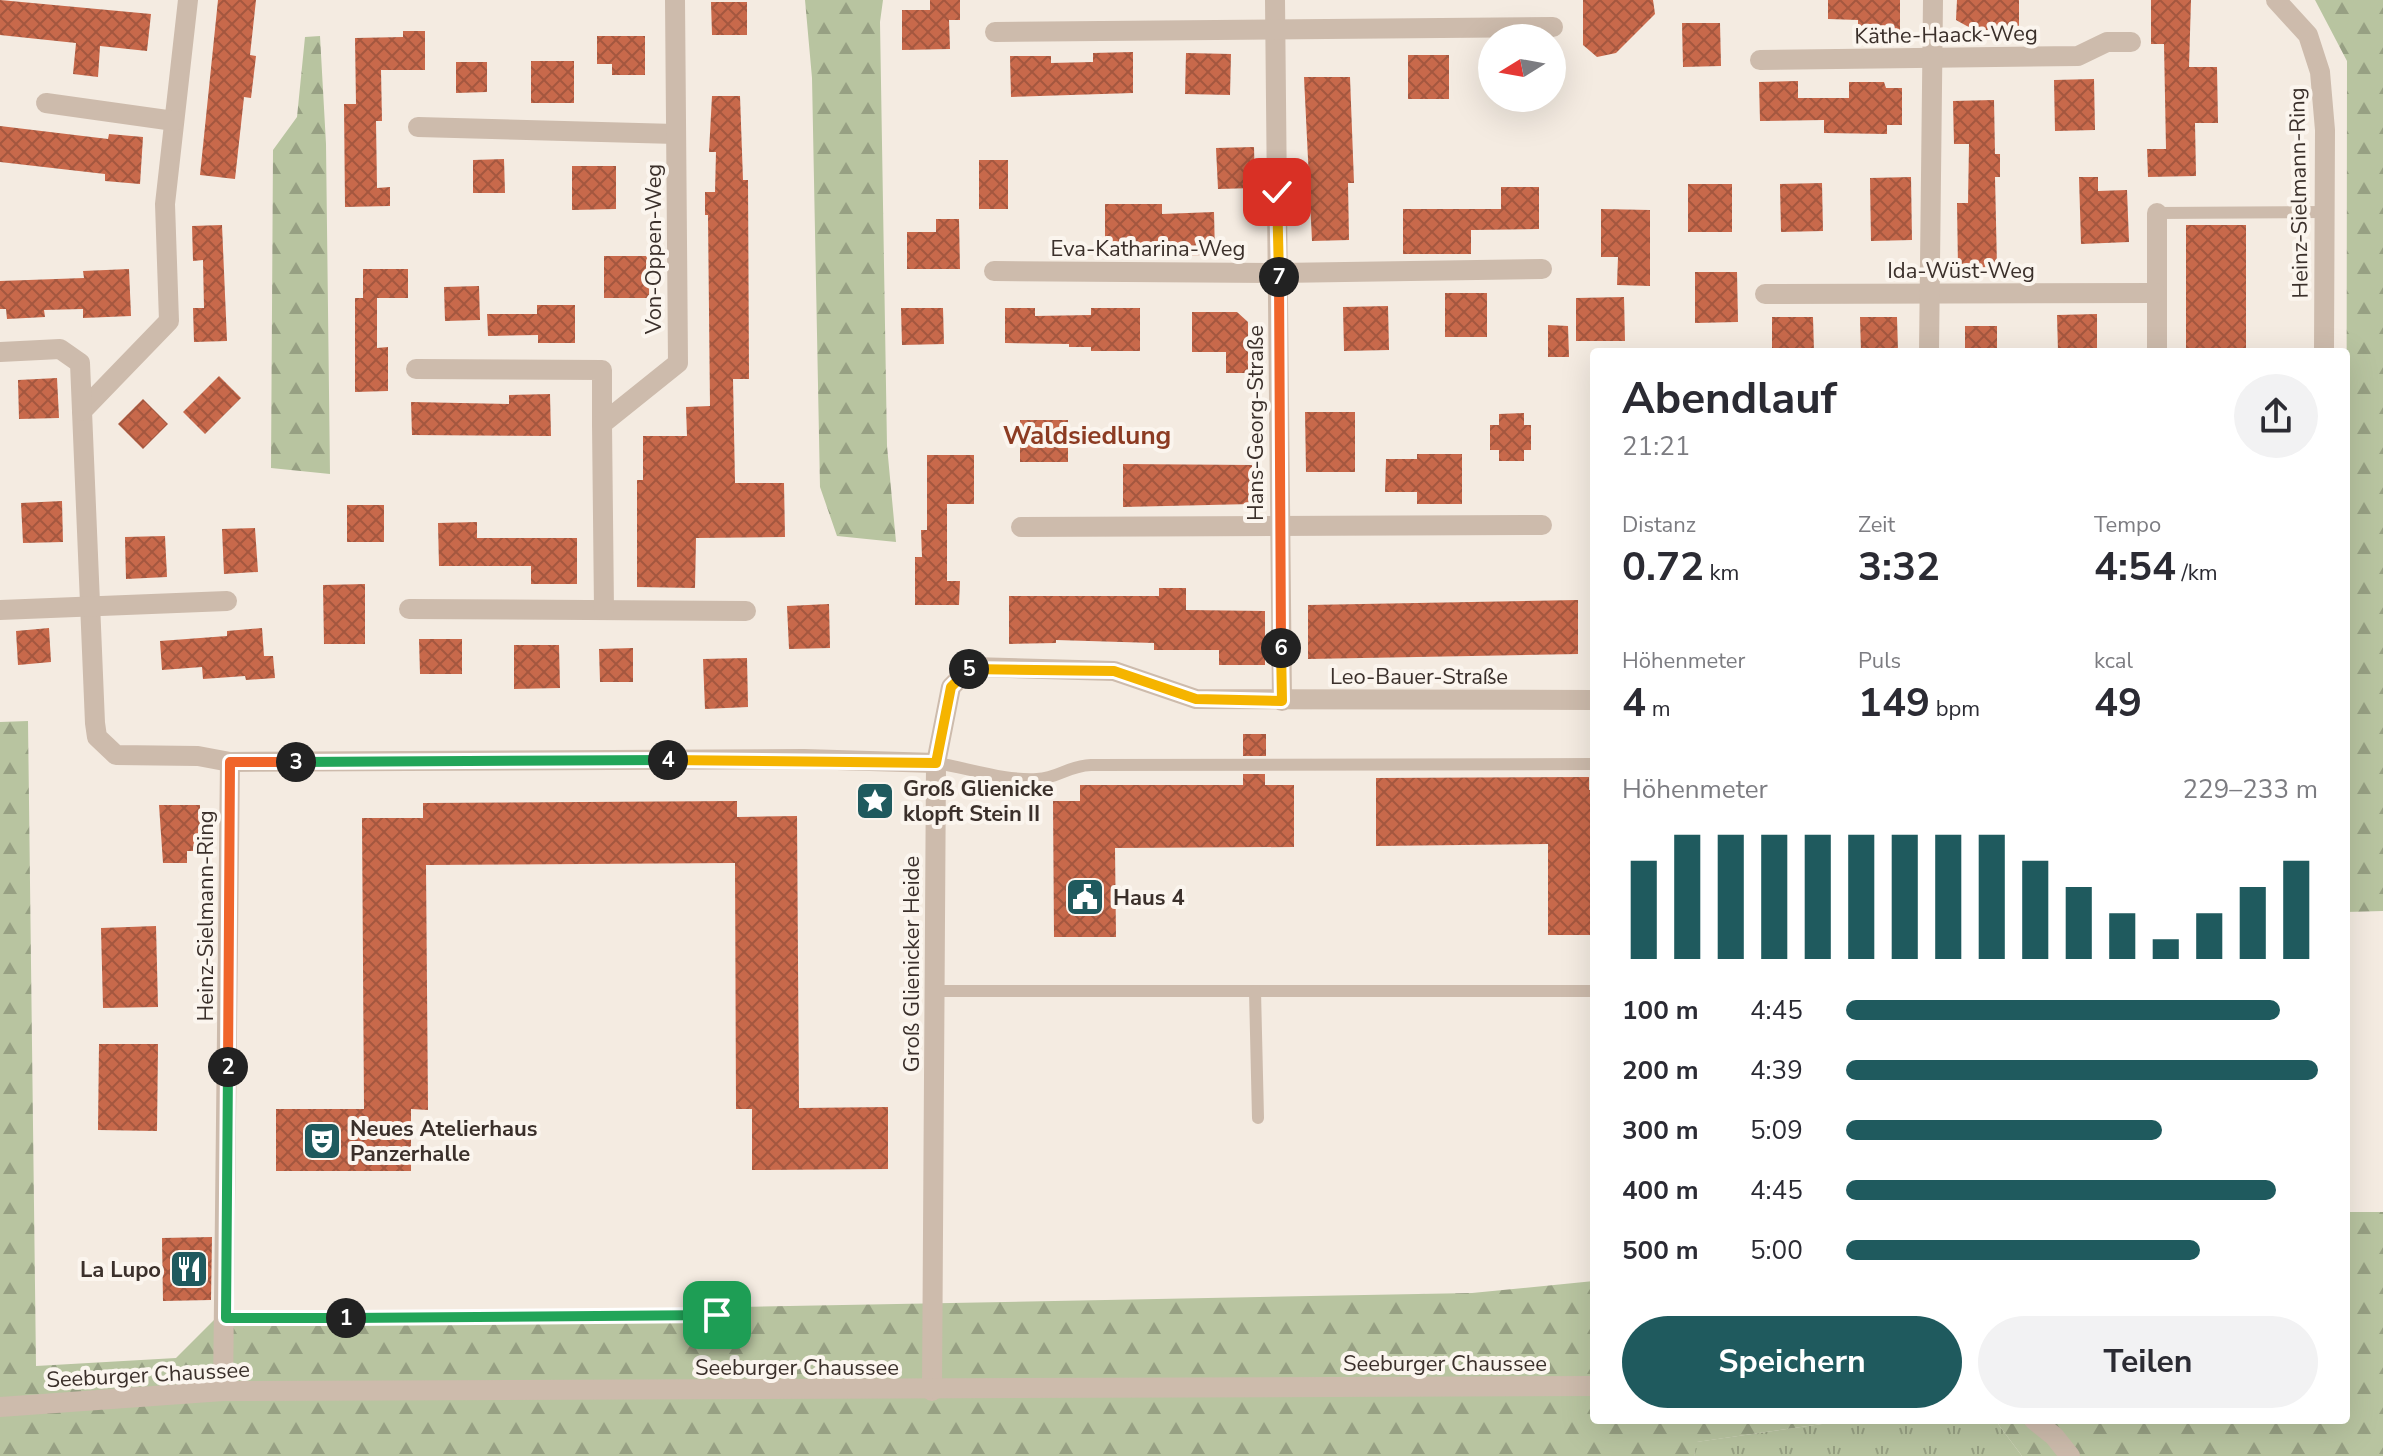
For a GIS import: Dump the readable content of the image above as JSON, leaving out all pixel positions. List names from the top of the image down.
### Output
{
  "streets": {
    "street": [
      "Käthe-Haack-Weg",
      "Heinz-Sielmann-Ring",
      "Eva-Katharina-Weg",
      "Von-Oppen-Weg",
      "Ida-Wüst-Weg",
      "Hans-Georg-Straße",
      "Leo-Bauer-Straße",
      "Groß Glienicker Heide",
      "Seeburger Chaussee"
    ]
  },
  "crossings": [
    ["Heinz-Sielmann-Ring", "Seeburger Chaussee"],
    ["Eva-Katharina-Weg", "Hans-Georg-Straße"],
    ["Hans-Georg-Straße", "Leo-Bauer-Straße"],
    ["Leo-Bauer-Straße", "Groß Glienicker Heide"],
    ["Groß Glienicker Heide", "Seeburger Chaussee"]
  ],
  "districts": ["Waldsiedlung"],
  "places": {
    "place": ["Groß Glienicke klopft Stein II"],
    "public building": ["Haus 4"],
    "theatre": ["Neues Atelierhaus Panzerhalle"],
    "restaurant": ["La Lupo"]
  },
  "north": "left",
  "page": {
    "pins": [
      "7",
      "6",
      "5",
      "4",
      "3",
      "2",
      "1"
    ],
    "heading": ["Abendlauf", "21:21"],
    "stats": [
      ["Distanz", "0.72 km"],
      ["Zeit", "3:32"],
      ["Tempo", "4:54 /km"],
      ["Höhenmeter", "4 m"],
      ["Puls", "149 bpm"],
      ["kcal", "49"]
    ],
    "chart": ["Höhenmeter", "229–233 m"],
    "list": [
      {
        "name": "100 m",
        "note": "4:45"
      },
      {
        "name": "200 m",
        "note": "4:39"
      },
      {
        "name": "300 m",
        "note": "5:09"
      },
      {
        "name": "400 m",
        "note": "4:45"
      },
      {
        "name": "500 m",
        "note": "5:00"
      }
    ],
    "buttons": ["Speichern", "Teilen"]
  }
}
